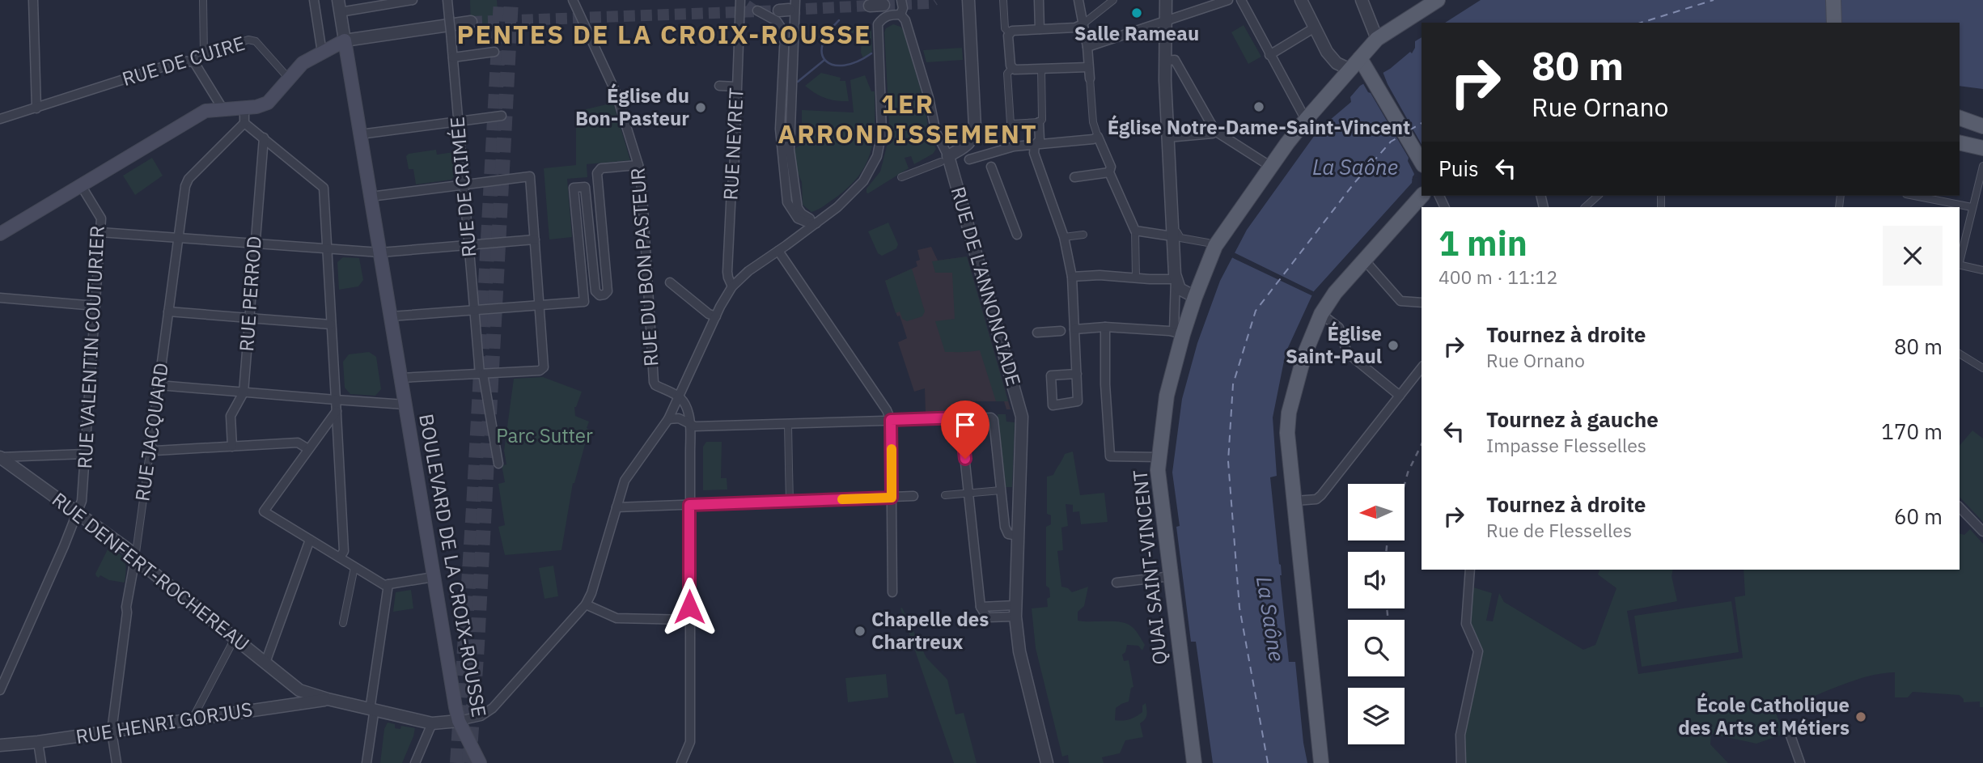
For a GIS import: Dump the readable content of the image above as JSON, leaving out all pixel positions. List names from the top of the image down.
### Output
{
  "streets": {
    "main road": ["BOULEVARD DE LA CROIX-ROUSSE", "QUAI SAINT-VINCENT"],
    "street": [
      "RUE DE CUIRE",
      "RUE NEYRET",
      "RUE DE CRIMÉE",
      "RUE DU BON PASTEUR",
      "RUE DE L'ANNONCIADE",
      "RUE PERROD",
      "RUE VALENTIN COUTURIER",
      "RUE JACQUARD",
      "RUE DENFERT-ROCHEREAU",
      "RUE HENRI GORJUS"
    ]
  },
  "crossings": [
    ["RUE PERROD", "BOULEVARD DE LA CROIX-ROUSSE"],
    ["RUE VALENTIN COUTURIER", "RUE DENFERT-ROCHEREAU"],
    ["RUE JACQUARD", "BOULEVARD DE LA CROIX-ROUSSE"],
    ["RUE JACQUARD", "RUE DENFERT-ROCHEREAU"],
    ["RUE JACQUARD", "RUE HENRI GORJUS"],
    ["BOULEVARD DE LA CROIX-ROUSSE", "RUE DENFERT-ROCHEREAU"],
    ["RUE DENFERT-ROCHEREAU", "RUE HENRI GORJUS"]
  ],
  "districts": ["PENTES DE LA CROIX-ROUSSE", "1ER ARRONDISSEMENT"],
  "water": ["La Saône"],
  "parks": ["Parc Sutter"],
  "places": [
    "Salle Rameau",
    "Église Notre-Dame-Saint-Vincent",
    "Église du Bon-Pasteur",
    "Église Saint-Paul",
    "Chapelle des Chartreux",
    "École Catholique des Arts et Métiers"
  ],
  "north": "left",
  "page": {
    "turn": ["80 m", "Rue Ornano"],
    "then": "Puis",
    "heading": ["1 min", "400 m · 11:12"],
    "list": [
      {
        "name": "Tournez à droite",
        "note": "Rue Ornano",
        "value": "80 m"
      },
      {
        "name": "Tournez à gauche",
        "note": "Impasse Flesselles",
        "value": "170 m"
      },
      {
        "name": "Tournez à droite",
        "note": "Rue de Flesselles",
        "value": "60 m"
      }
    ]
  }
}
